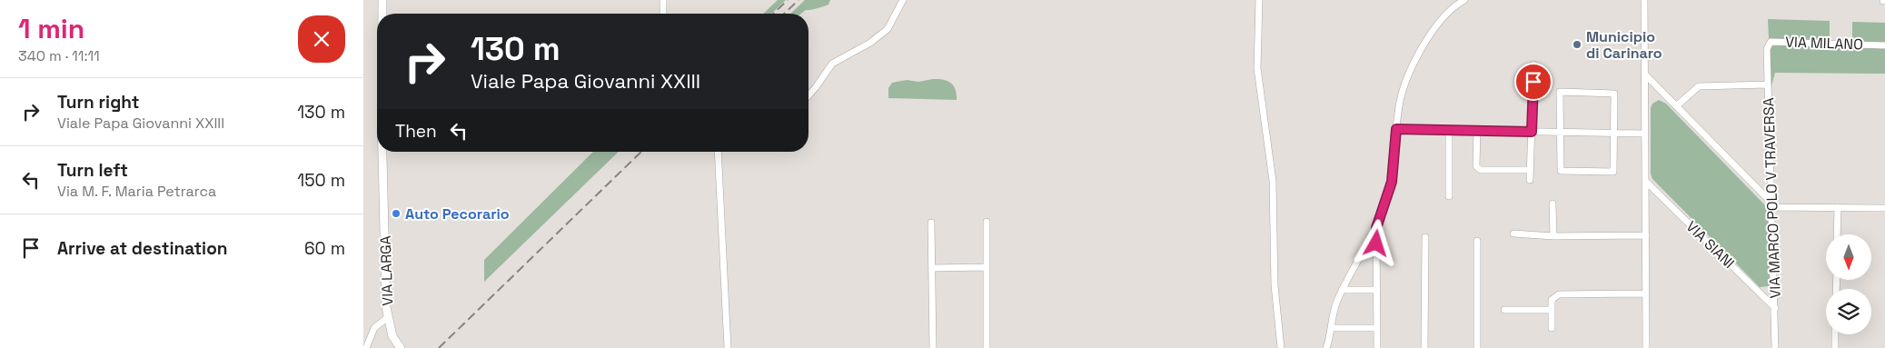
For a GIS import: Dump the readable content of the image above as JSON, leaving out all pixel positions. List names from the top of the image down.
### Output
{
  "streets": {
    "street": [
      "VIA MILANO",
      "VIA MARCO POLO V TRAVERSA",
      "VIA SIANI",
      "VIA LARGA"
    ]
  },
  "crossings": [
    ["VIA MILANO", "VIA MARCO POLO V TRAVERSA"],
    ["VIA MARCO POLO V TRAVERSA", "VIA SIANI"]
  ],
  "places": ["Municipio di Carinaro", "Auto Pecorario"],
  "north": "bottom",
  "page": {
    "heading": ["1 min", "340 m · 11:11"],
    "turn": ["130 m", "Viale Papa Giovanni XXIII"],
    "list": [
      {
        "name": "Turn right",
        "note": "Viale Papa Giovanni XXIII",
        "value": "130 m"
      },
      {
        "name": "Turn left",
        "note": "Via M. F. Maria Petrarca",
        "value": "150 m"
      },
      {
        "name": "Arrive at destination",
        "value": "60 m"
      }
    ],
    "then": "Then"
  }
}
